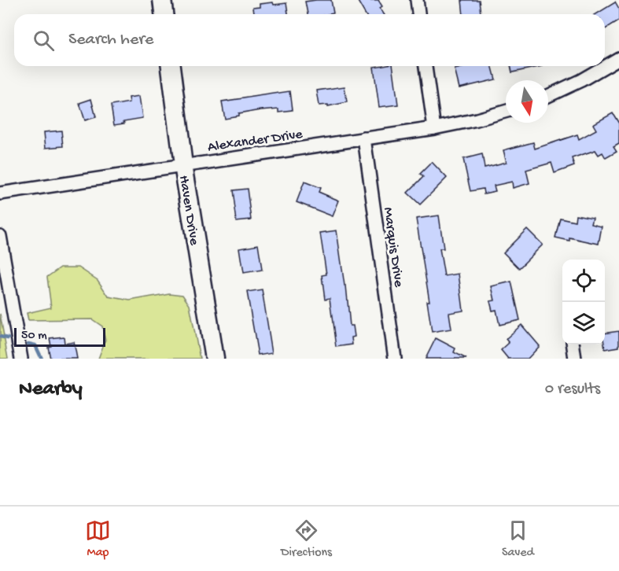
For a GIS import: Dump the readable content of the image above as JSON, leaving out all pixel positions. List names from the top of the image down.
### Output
{
  "streets": {
    "street": ["Alexander Drive", "Haven Drive", "Marquis Drive"]
  },
  "crossings": [
    ["Alexander Drive", "Haven Drive"],
    ["Alexander Drive", "Marquis Drive"]
  ],
  "scale_bar": "50 m",
  "north": "bottom",
  "page": {
    "search": "Search here",
    "scale": "50 m",
    "heading": ["Nearby", "0 results"],
    "nav": ["Map", "Directions", "Saved"]
  }
}
